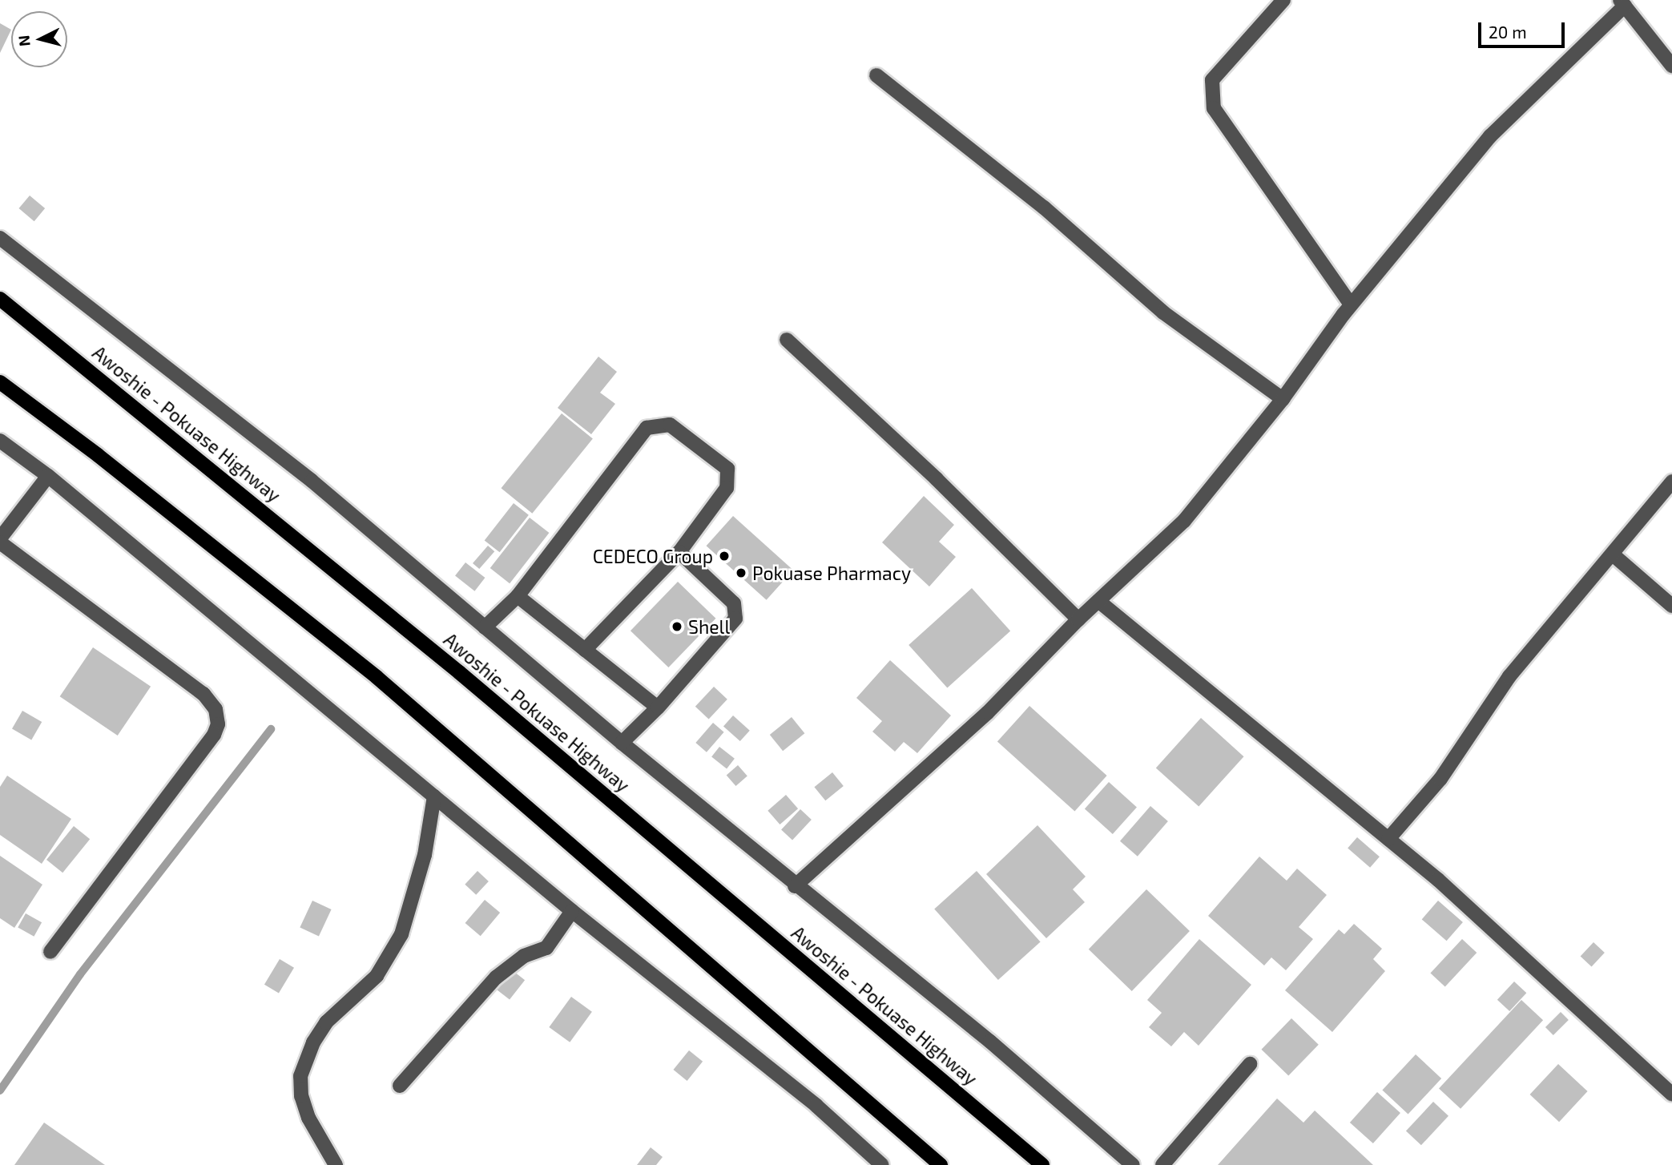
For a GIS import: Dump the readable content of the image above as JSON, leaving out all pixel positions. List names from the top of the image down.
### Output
{
  "streets": {
    "main road": ["Awoshie - Pokuase Highway"]
  },
  "places": ["CEDECO Group", "Pokuase Pharmacy", "Shell"],
  "scale_bar": "20 m",
  "north": "left"
}
